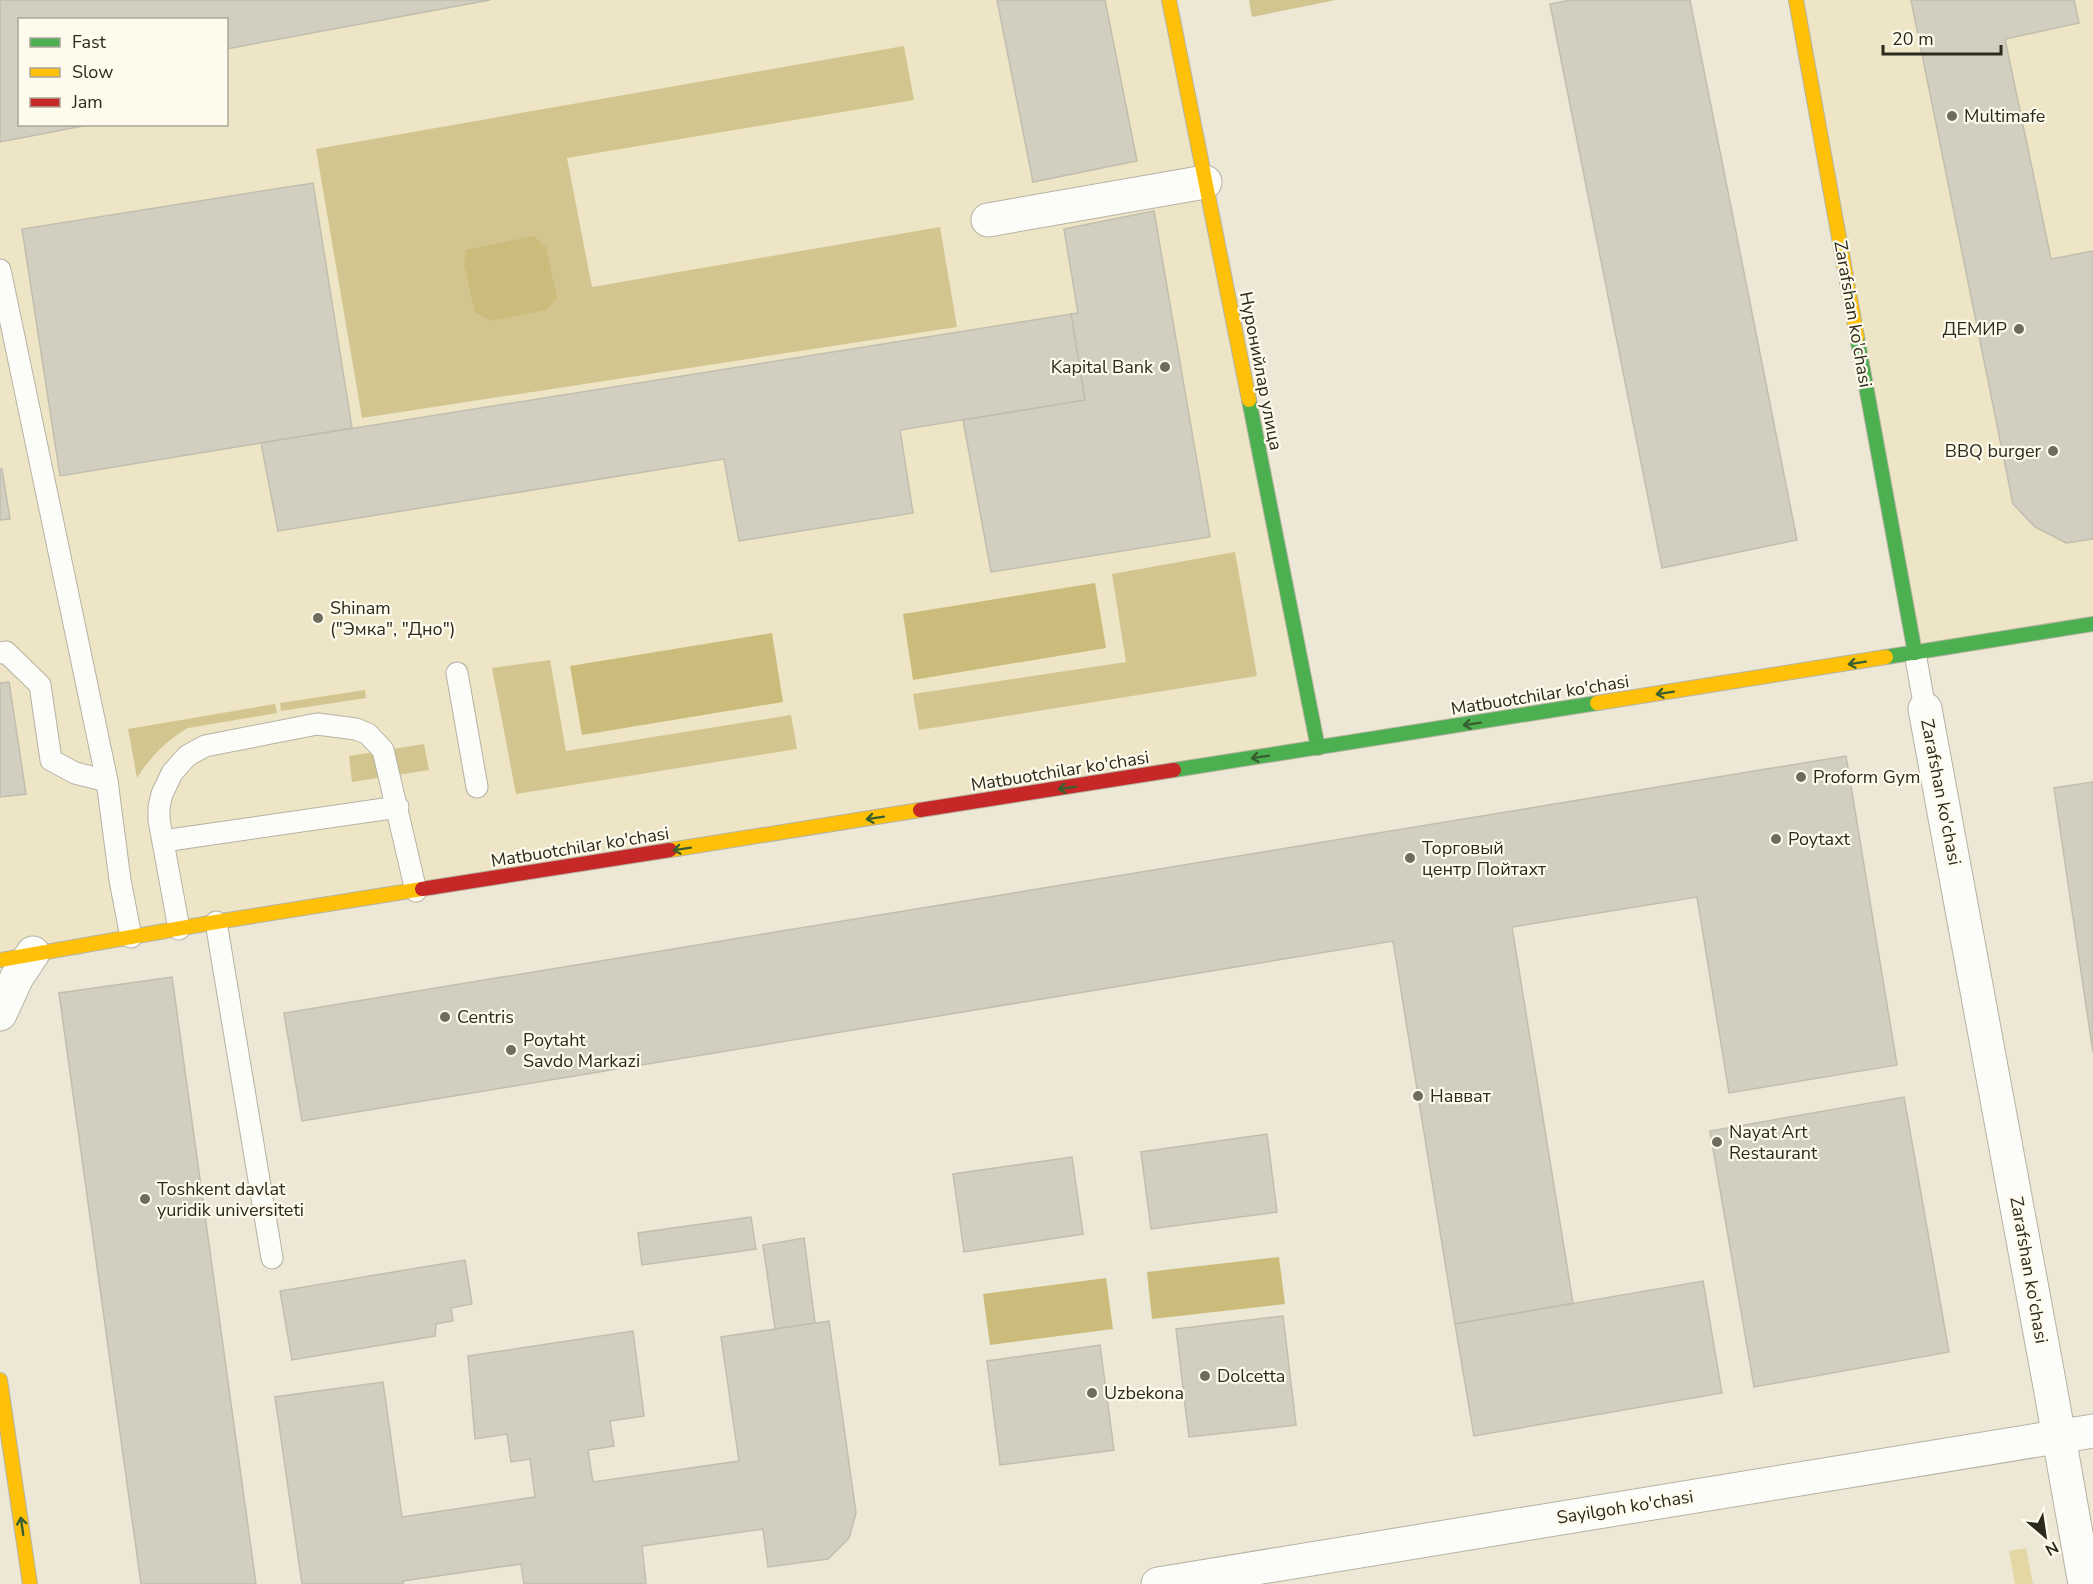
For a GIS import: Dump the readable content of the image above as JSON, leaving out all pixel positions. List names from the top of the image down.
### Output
{
  "streets": {
    "street": [
      "Zarafshan ko'chasi",
      "Нуронийлар улица",
      "Matbuotchilar ko'chasi",
      "Sayilgoh ko'chasi"
    ]
  },
  "crossings": [
    ["Zarafshan ko'chasi", "Matbuotchilar ko'chasi"],
    ["Zarafshan ko'chasi", "Sayilgoh ko'chasi"],
    ["Нуронийлар улица", "Matbuotchilar ko'chasi"]
  ],
  "one_way": ["Matbuotchilar ko'chasi"],
  "places": [
    "Multimafe",
    "ДЕМИР",
    "Kapital Bank",
    "BBQ burger",
    "Shinam (\"Эмка\", \"Дно\")",
    "Proform Gym",
    "Poytaxt",
    "Торговый центр Пойтахт",
    "Centris",
    "Poytaht Savdo Markazi",
    "Навват",
    "Nayat Art Restaurant",
    "Toshkent davlat yuridik universiteti",
    "Dolcetta",
    "Uzbekona"
  ],
  "legend": ["Fast", "Slow", "Jam"],
  "scale_bar": "20 m",
  "north": "bottom right"
}
